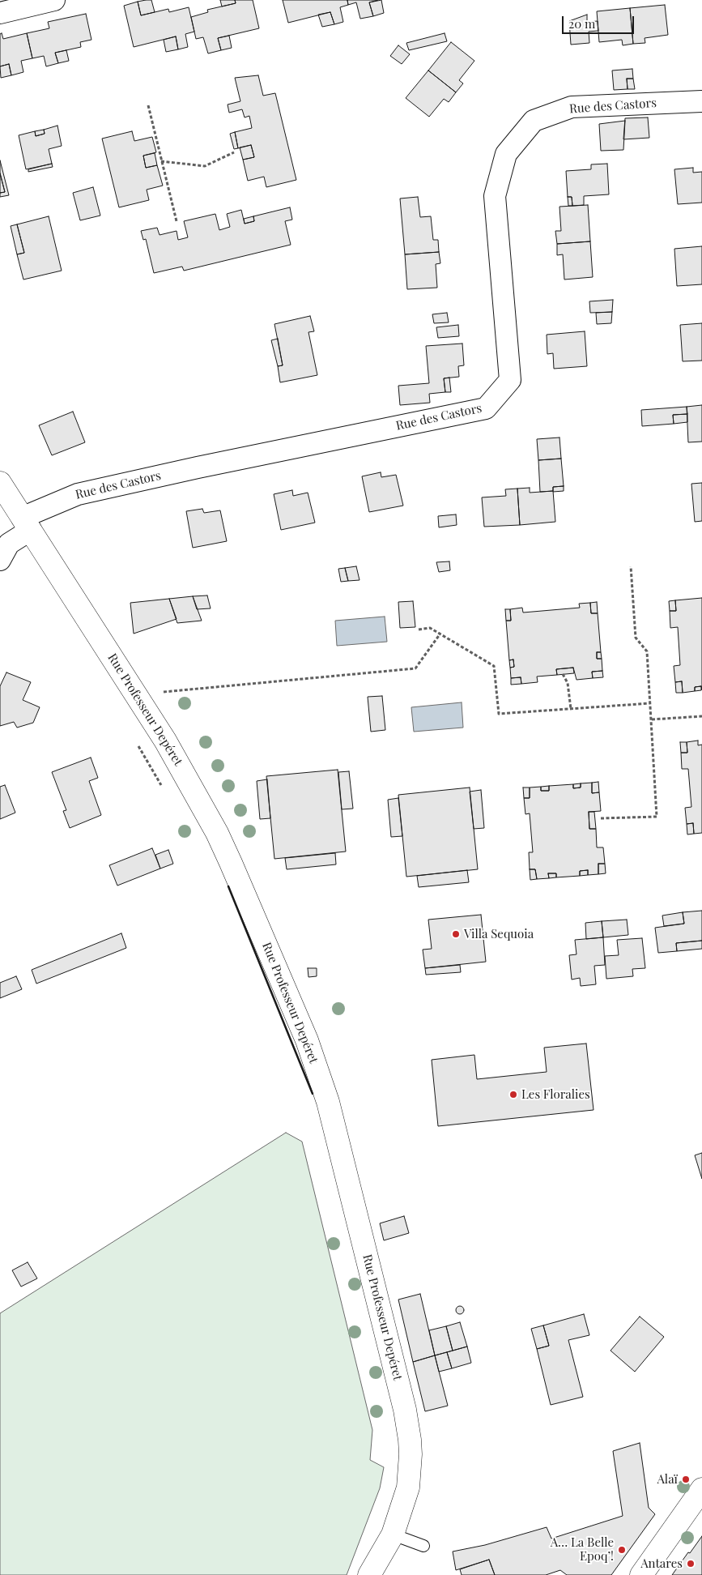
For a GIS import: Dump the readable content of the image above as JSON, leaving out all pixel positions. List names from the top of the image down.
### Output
{
  "streets": {
    "street": ["Rue des Castors", "Rue Professeur Depéret"]
  },
  "crossings": [
    ["Rue des Castors", "Rue Professeur Depéret"]
  ],
  "places": [
    "Villa Sequoia",
    "Les Floralies",
    "Alaï",
    "A… La Belle Epoq’!",
    "Antares"
  ],
  "scale_bar": "20 m"
}
